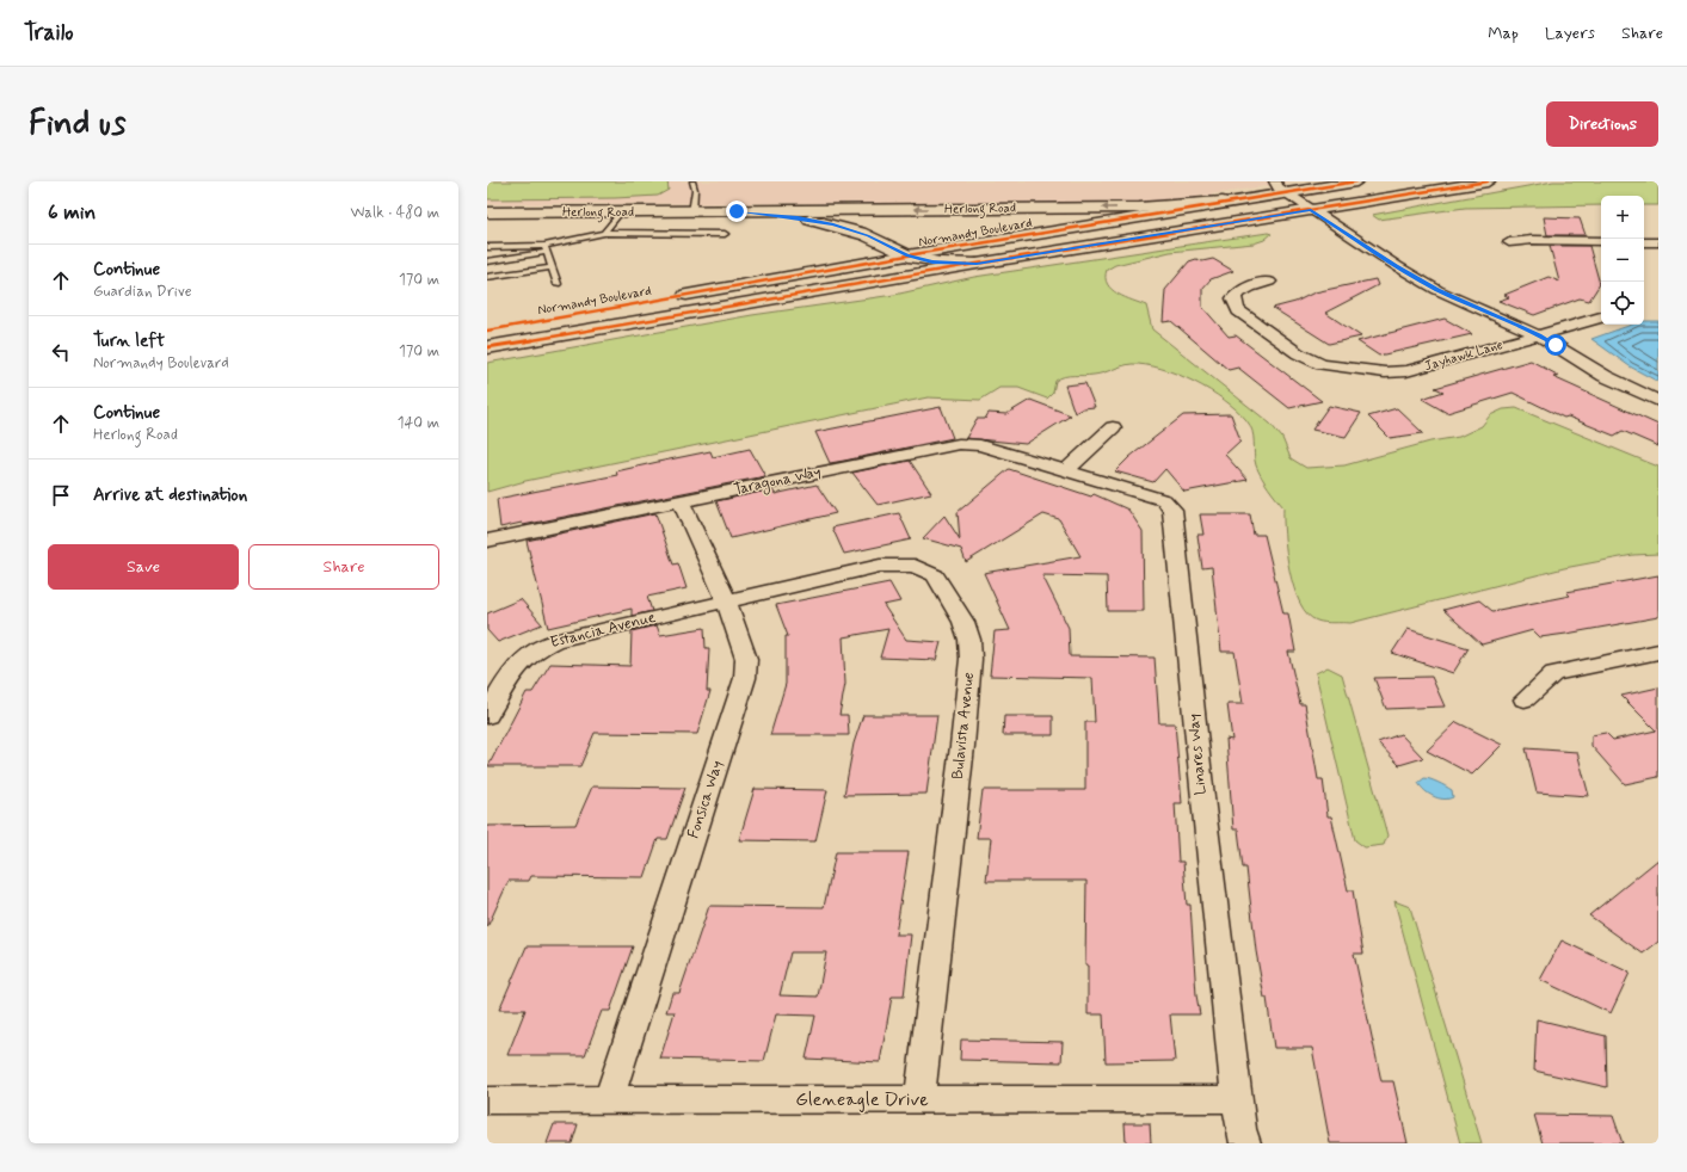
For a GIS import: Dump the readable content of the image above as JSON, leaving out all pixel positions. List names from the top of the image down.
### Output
{
  "streets": {
    "main road": ["Herlong Road", "Normandy Boulevard"],
    "street": [
      "Jayhawk Lane",
      "Taragona Way",
      "Estancia Avenue",
      "Bulavista Avenue",
      "Linares Way",
      "Fonsica Way",
      "Gleneagle Drive"
    ]
  },
  "crossings": [
    ["Herlong Road", "Normandy Boulevard"],
    ["Taragona Way", "Linares Way"],
    ["Taragona Way", "Fonsica Way"],
    ["Estancia Avenue", "Bulavista Avenue"],
    ["Estancia Avenue", "Fonsica Way"],
    ["Bulavista Avenue", "Fonsica Way"],
    ["Bulavista Avenue", "Gleneagle Drive"],
    ["Linares Way", "Gleneagle Drive"],
    ["Fonsica Way", "Gleneagle Drive"]
  ],
  "page": {
    "header": "Trailo",
    "nav": ["Map", "Layers", "Share"],
    "buttons": [
      "Directions",
      ["Save", "Share"]
    ],
    "title": "Find us",
    "heading": ["6 min", "Walk · 480 m"],
    "map_buttons": ["+", "−"],
    "list": [
      ["Continue", "Guardian Drive", "170 m"],
      ["Turn left", "Normandy Boulevard", "170 m"],
      ["Continue", "Herlong Road", "140 m"],
      "Arrive at destination"
    ]
  }
}
